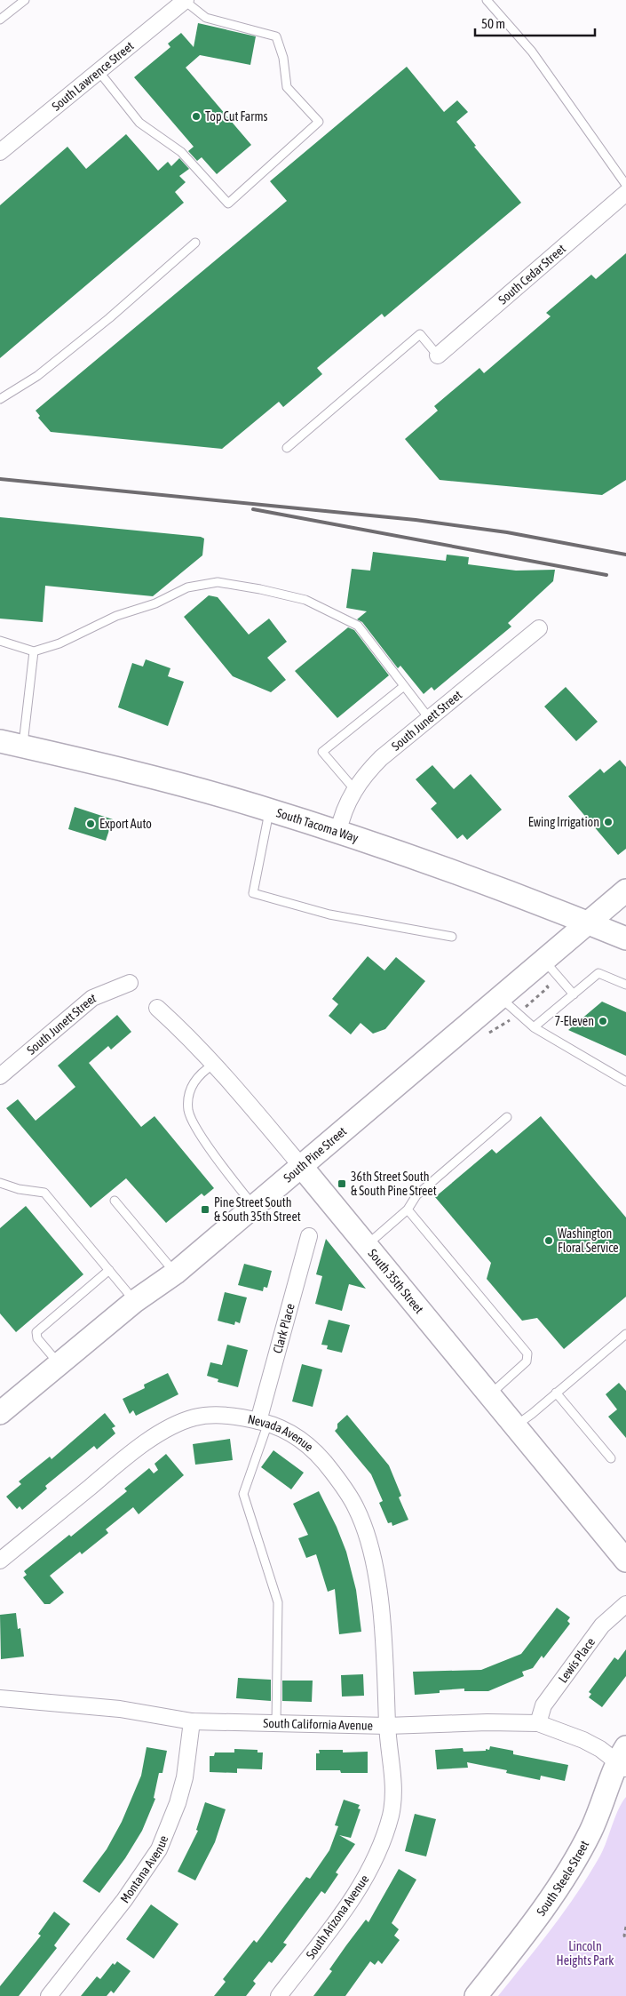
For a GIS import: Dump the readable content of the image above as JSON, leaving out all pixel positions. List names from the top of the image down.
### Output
{
  "streets": {
    "main road": [
      "South Tacoma Way",
      "South Pine Street",
      "South 35th Street",
      "South Steele Street"
    ],
    "street": [
      "South Lawrence Street",
      "South Cedar Street",
      "South Junett Street",
      "Clark Place",
      "Nevada Avenue",
      "Lewis Place",
      "South California Avenue",
      "Montana Avenue",
      "South Arizona Avenue"
    ]
  },
  "crossings": [
    ["South Junett Street", "South Tacoma Way"],
    ["South Tacoma Way", "South Pine Street"],
    ["South Pine Street", "South 35th Street"],
    ["Clark Place", "Nevada Avenue"],
    ["Nevada Avenue", "South California Avenue"],
    ["Nevada Avenue", "South Arizona Avenue"],
    ["Lewis Place", "South California Avenue"],
    ["South California Avenue", "Montana Avenue"],
    ["South California Avenue", "South Steele Street"],
    ["South California Avenue", "South Arizona Avenue"]
  ],
  "parks": ["Lincoln Heights Park"],
  "places": {
    "other": [
      "Top Cut Farms",
      "Ewing Irrigation",
      "Export Auto",
      "7-Eleven",
      "Washington Floral Service"
    ],
    "transit": ["36th Street South & South Pine Street", "Pine Street South & South 35th Street"]
  },
  "scale_bar": "50 m"
}
